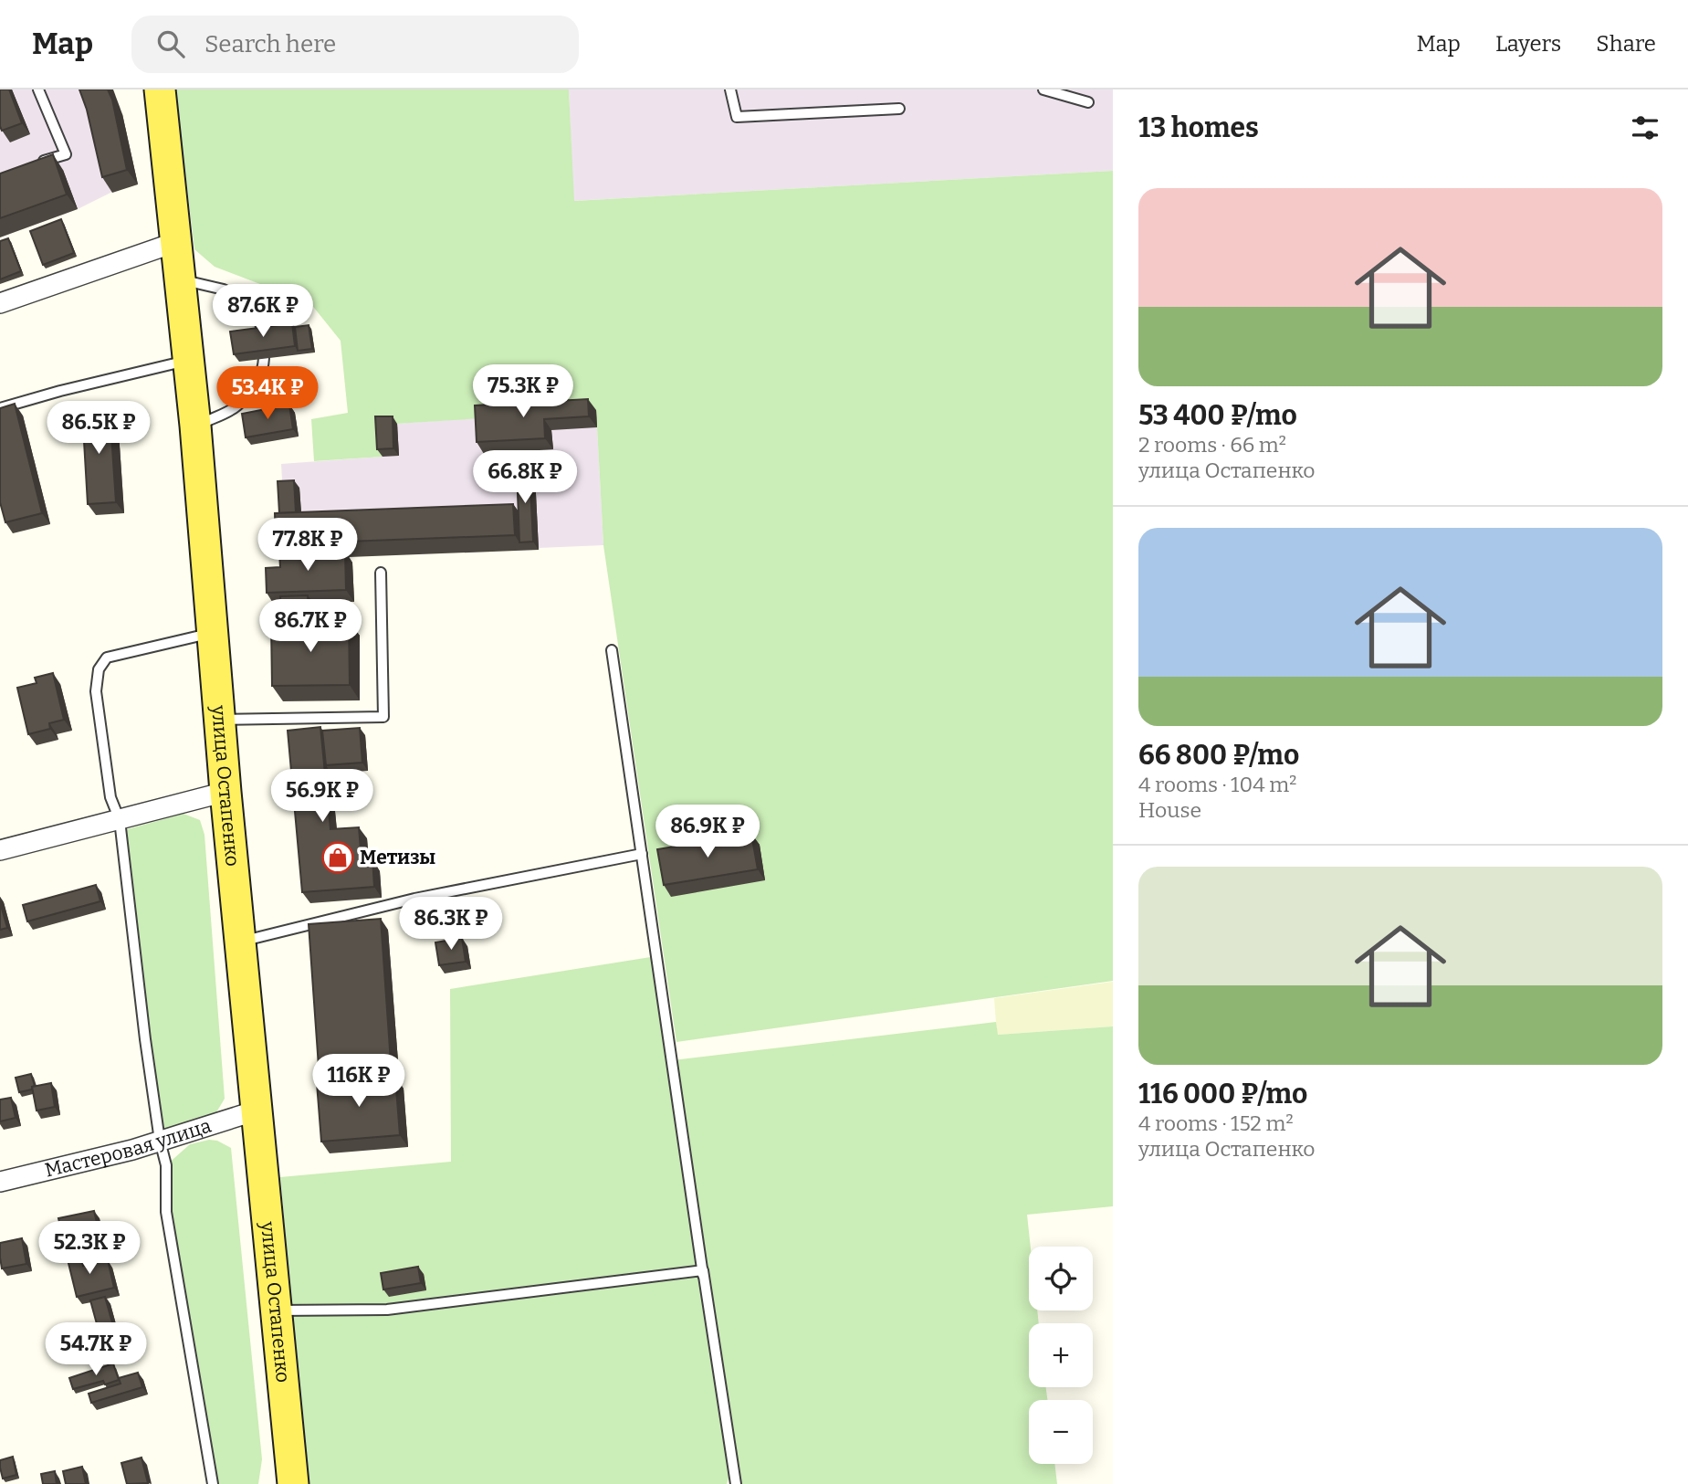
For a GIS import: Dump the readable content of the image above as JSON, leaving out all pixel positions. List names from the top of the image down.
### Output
{
  "streets": {
    "main road": ["улица Остапенко"],
    "street": ["Мастеровая улица"]
  },
  "crossings": [
    ["улица Остапенко", "Мастеровая улица"]
  ],
  "places": {
    "shop": ["Метизы"]
  },
  "page": {
    "header": "Map",
    "search": "Search here",
    "nav": ["Map", "Layers", "Share"],
    "heading": "13 homes",
    "list": [
      {
        "name": "53 400 ₽/mo",
        "note": "2 rooms · 66 m² · улица Остапенко"
      },
      {
        "name": "66 800 ₽/mo",
        "note": "4 rooms · 104 m² · House"
      },
      {
        "name": "116 000 ₽/mo",
        "note": "4 rooms · 152 m² · улица Остапенко"
      }
    ],
    "price": [
      "87.6K ₽",
      "75.3K ₽",
      "53.4K ₽",
      "86.5K ₽",
      "66.8K ₽",
      "77.8K ₽",
      "86.7K ₽",
      "56.9K ₽",
      "86.9K ₽",
      "86.3K ₽",
      "116K ₽",
      "52.3K ₽",
      "54.7K ₽"
    ],
    "map_buttons": ["+", "−"]
  }
}
